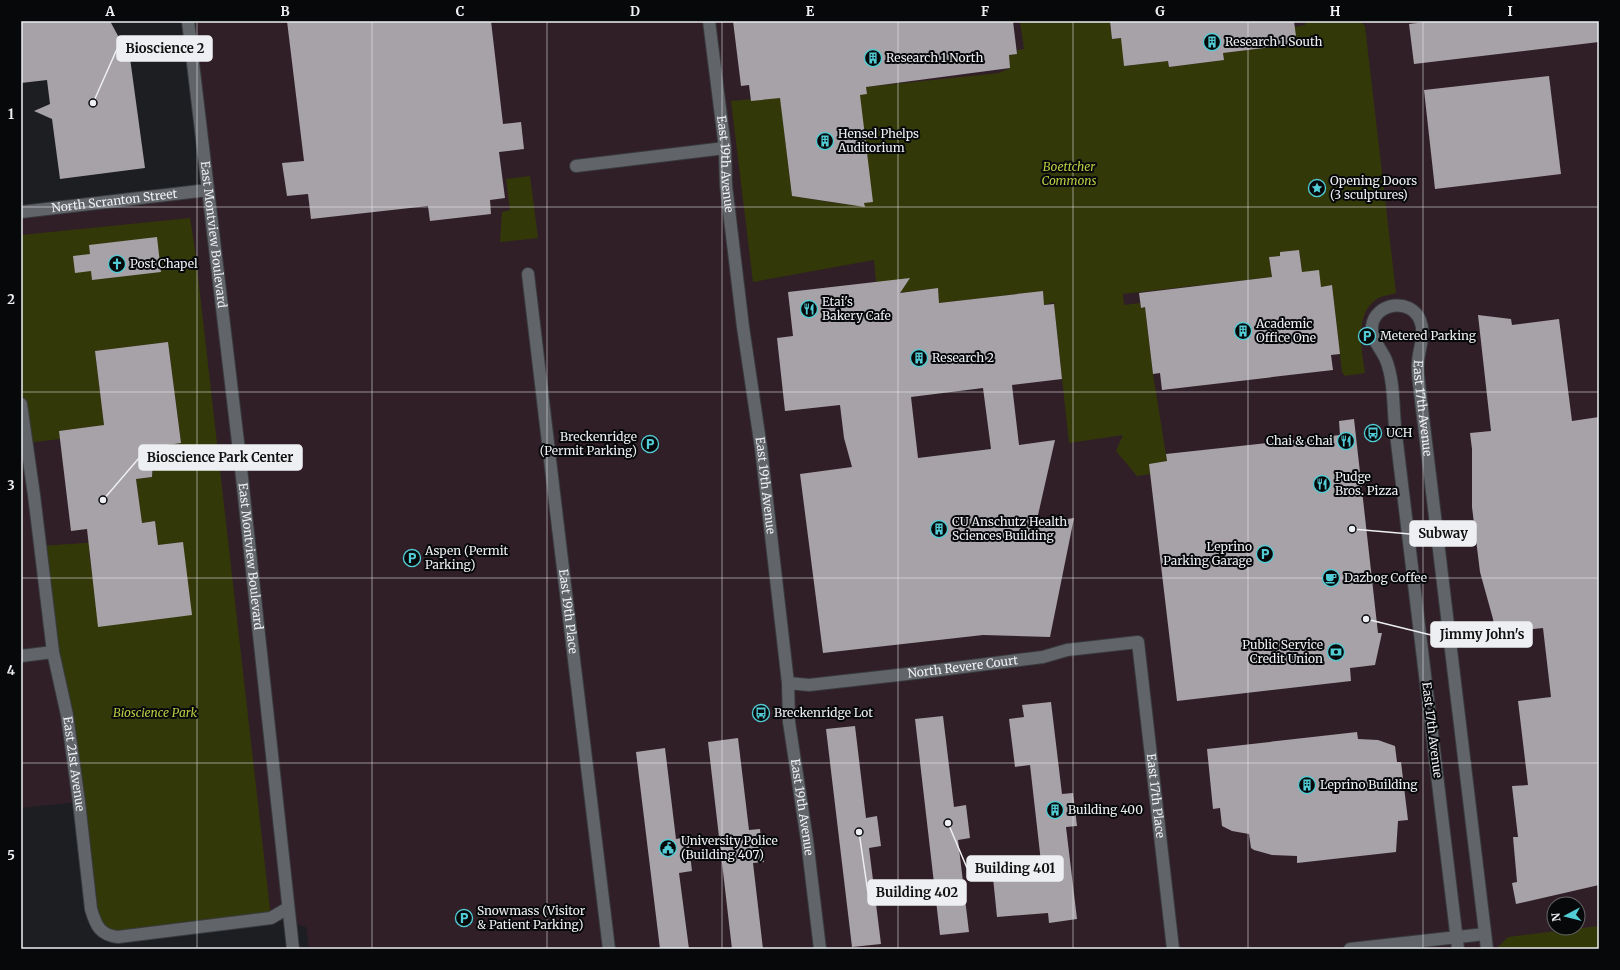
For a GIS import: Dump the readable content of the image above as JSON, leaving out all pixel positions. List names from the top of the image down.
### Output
{
  "streets": {
    "street": [
      "East 19th Avenue",
      "North Scranton Street",
      "East Montview Boulevard",
      "East 17th Avenue",
      "East 19th Place",
      "North Revere Court",
      "East 21st Avenue",
      "East 17th Place"
    ]
  },
  "crossings": [
    ["East 19th Avenue", "North Revere Court"],
    ["North Scranton Street", "East Montview Boulevard"],
    ["East Montview Boulevard", "East 21st Avenue"],
    ["North Revere Court", "East 17th Place"]
  ],
  "parks": ["Boettcher Commons", "Bioscience Park"],
  "places": {
    "building": [
      "Research 1 South",
      "Research 1 North",
      "Hensel Phelps Auditorium",
      "Academic Office One",
      "Research 2",
      "CU Anschutz Health Sciences Building",
      "Leprino Building",
      "Building 400"
    ],
    "other": [
      "Bioscience 2",
      "Bioscience Park Center",
      "Subway",
      "Jimmy John's",
      "Building 401",
      "Building 402"
    ],
    "place": ["Opening Doors (3 sculptures)"],
    "church": ["Post Chapel"],
    "restaurant": ["Etai's Bakery Cafe", "Chai & Chai", "Pudge Bros. Pizza"],
    "parking": [
      "Metered Parking",
      "Breckenridge (Permit Parking)",
      "Leprino Parking Garage",
      "Aspen (Permit Parking)",
      "Snowmass (Visitor & Patient Parking)"
    ],
    "bus stop": ["UCH", "Breckenridge Lot"],
    "cafe": ["Dazbog Coffee"],
    "bank": ["Public Service Credit Union"],
    "public building": ["University Police (Building 407)"]
  },
  "north": "left",
  "grid": {
    "columns": [
      "A",
      "B",
      "C",
      "D",
      "E",
      "F",
      "G",
      "H",
      "I"
    ],
    "rows": [
      "1",
      "2",
      "3",
      "4",
      "5"
    ]
  }
}
